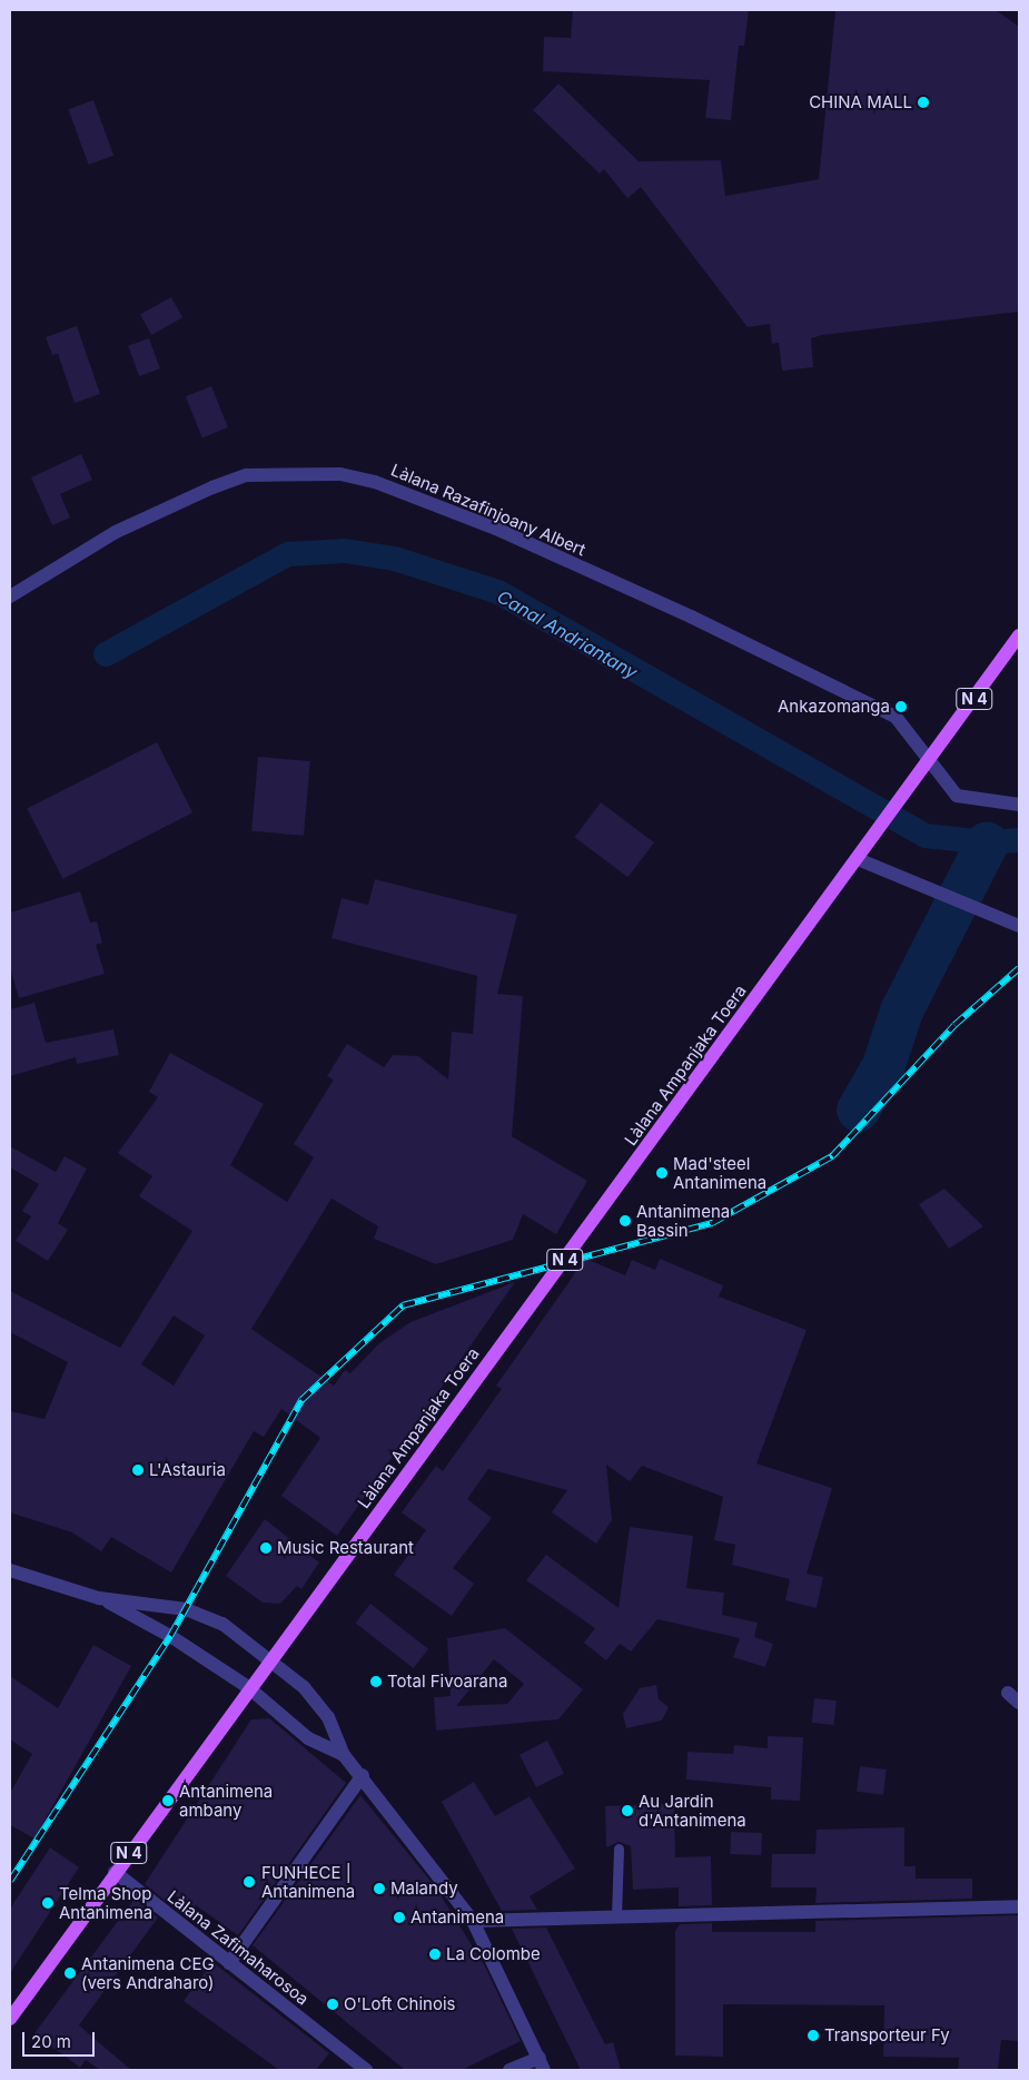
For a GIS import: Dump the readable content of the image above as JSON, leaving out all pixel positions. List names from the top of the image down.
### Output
{
  "streets": {
    "main road": ["N 4", "Làlana Ampanjaka Toera"],
    "street": ["Làlana Razafinjoany Albert", "Làlana Zafimaharosoa"]
  },
  "crossings": [
    ["Làlana Razafinjoany Albert", "N 4"],
    ["N 4", "Làlana Ampanjaka Toera"],
    ["Làlana Ampanjaka Toera", "Làlana Zafimaharosoa"]
  ],
  "water": ["Canal Andriantany"],
  "places": [
    "CHINA MALL",
    "Ankazomanga",
    "Mad'steel Antanimena",
    "Antanimena Bassin",
    "L'Astauria",
    "Music Restaurant",
    "Total Fivoarana",
    "Antanimena ambany",
    "Au Jardin d'Antanimena",
    "FUNHECE | Antanimena",
    "Malandy",
    "Telma Shop Antanimena",
    "Antanimena",
    "La Colombe",
    "Antanimena CEG (vers Andraharo)",
    "O'Loft Chinois",
    "Transporteur Fy"
  ],
  "scale_bar": "20 m"
}
